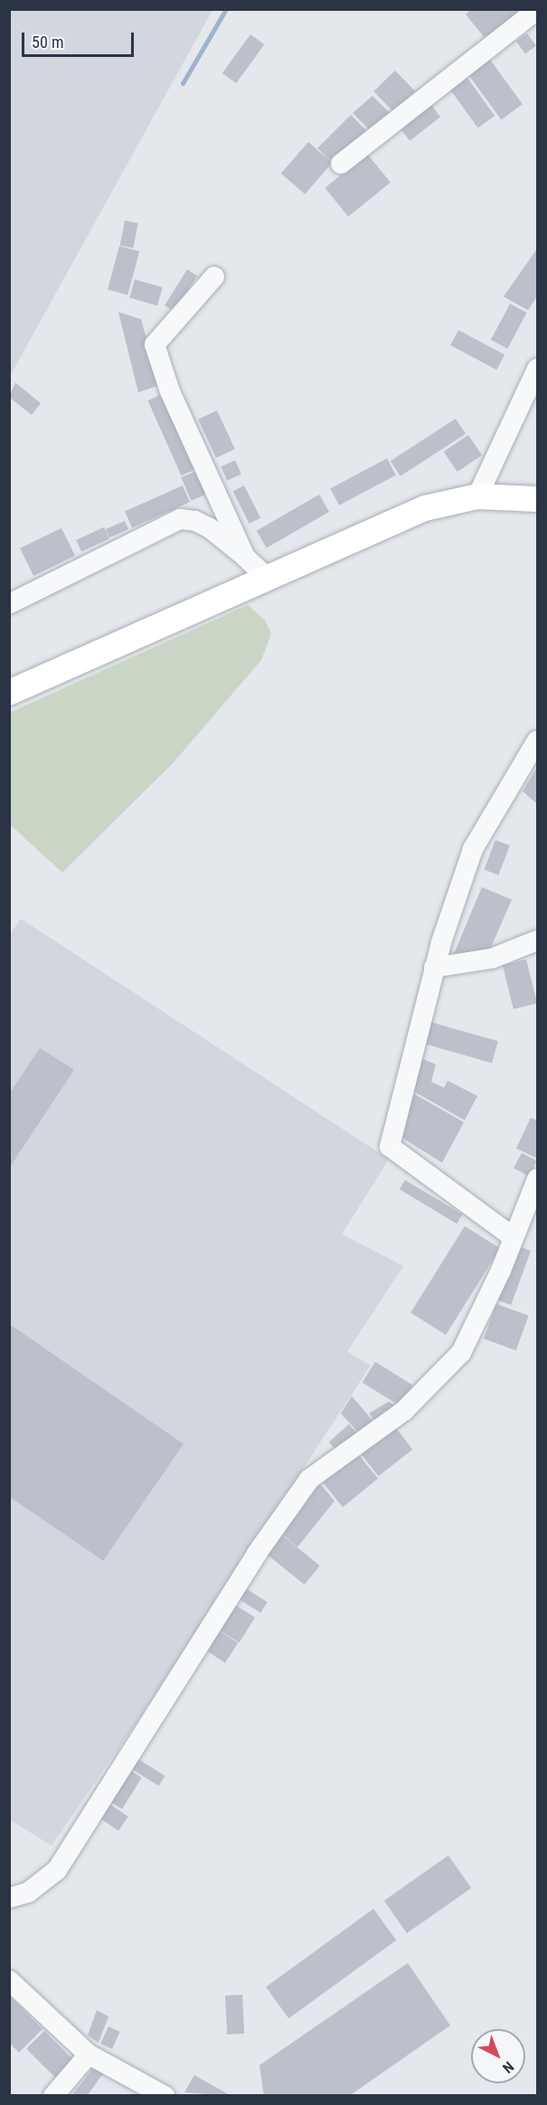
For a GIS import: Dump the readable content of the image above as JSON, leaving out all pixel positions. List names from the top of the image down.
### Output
{
  "scale_bar": "50 m",
  "north": "bottom right"
}
